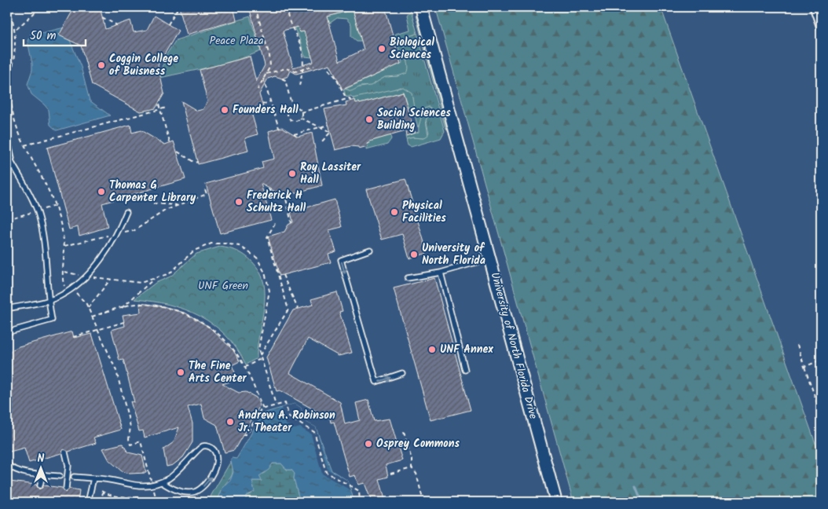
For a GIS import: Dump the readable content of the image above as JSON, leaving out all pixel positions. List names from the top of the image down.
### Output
{
  "streets": {
    "street": ["University of North Florida Drive"]
  },
  "parks": ["Peace Plaza", "UNF Green"],
  "places": [
    "Biological Sciences",
    "Coggin College of Buisness",
    "Founders Hall",
    "Social Sciences Building",
    "Roy Lassiter Hall",
    "Thomas G Carpenter Library",
    "Frederick H Schultz Hall",
    "Physical Facilities",
    "University of North Florida",
    "UNF Annex",
    "The Fine Arts Center",
    "Andrew A. Robinson Jr. Theater",
    "Osprey Commons"
  ],
  "scale_bar": "50 m",
  "north": "top"
}
